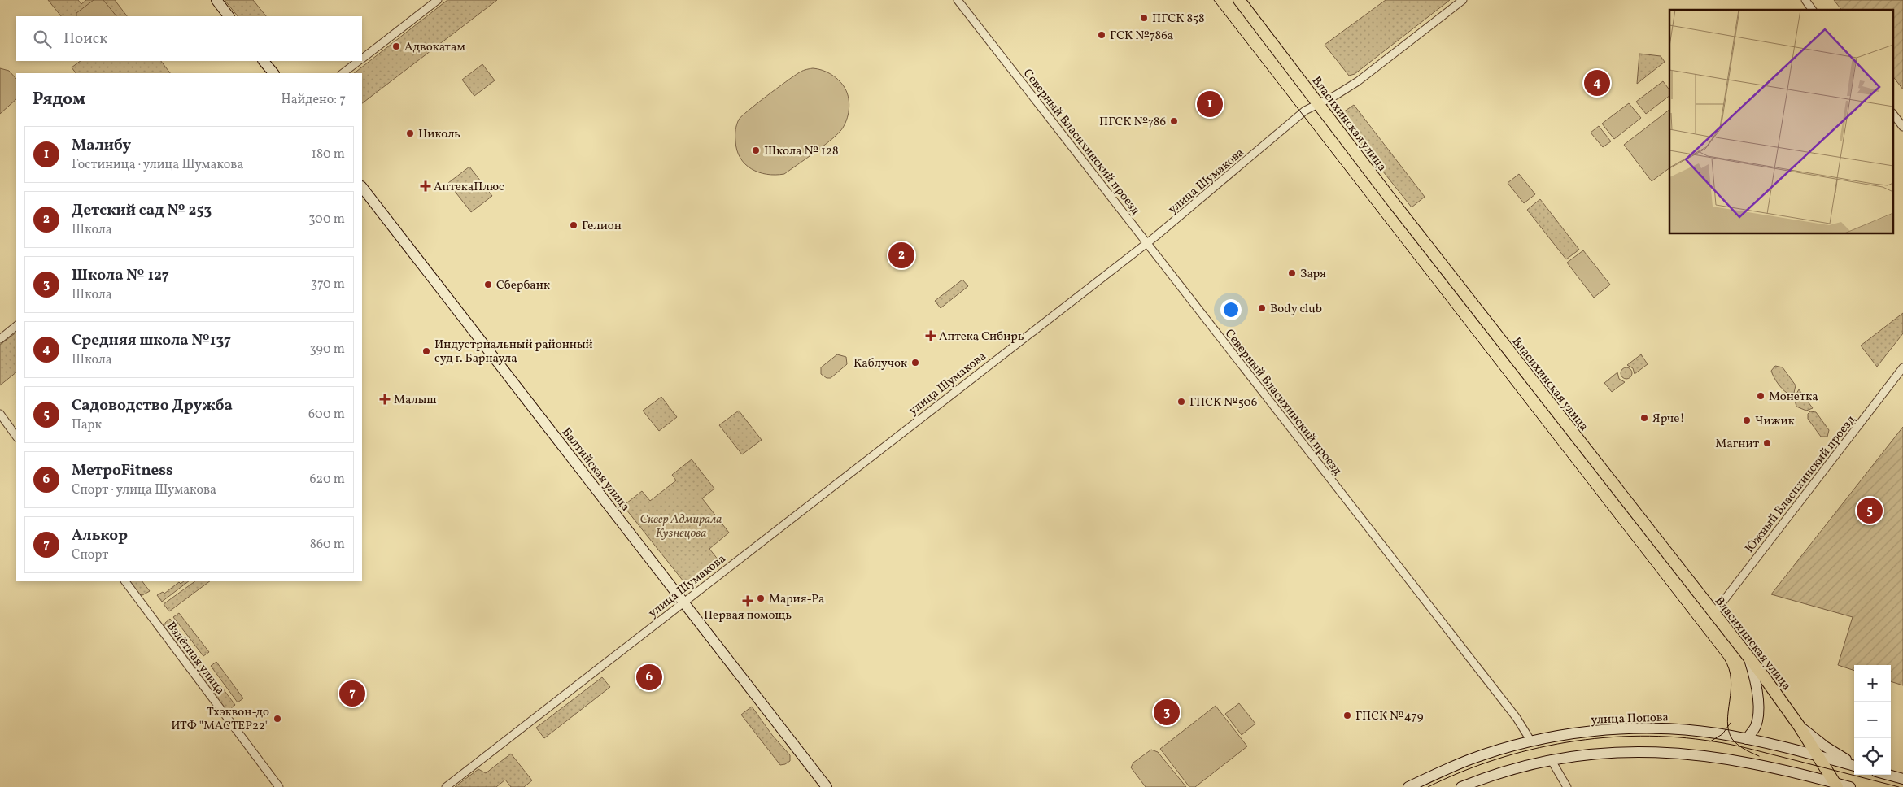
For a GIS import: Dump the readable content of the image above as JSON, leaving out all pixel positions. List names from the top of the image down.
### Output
{
  "streets": {
    "highway": ["Власихинская улица"],
    "main road": ["Балтийская улица", "улица Попова"],
    "street": [
      "Северный Власихинский проезд",
      "улица Шумакова",
      "Южный Власихинский проезд",
      "Взлётная улица"
    ]
  },
  "crossings": [
    ["Власихинская улица", "улица Шумакова"],
    ["Власихинская улица", "Южный Власихинский проезд"],
    ["Власихинская улица", "улица Попова"],
    ["Северный Власихинский проезд", "улица Шумакова"],
    ["Северный Власихинский проезд", "улица Попова"],
    ["улица Шумакова", "Балтийская улица"]
  ],
  "parks": ["Сквер Адмирала Кузнецова"],
  "places": {
    "other": [
      "ПГСК 858",
      "ГСК №786а",
      "Адвокатам",
      "ПГСК №786",
      "Николь",
      "Школа № 128",
      "Гелион",
      "Заря",
      "Сбербанк",
      "Body club",
      "Индустриальный районный суд г. Барнаула",
      "Каблучок",
      "Монетка",
      "ГПСК №506",
      "Ярче!",
      "Чижик",
      "Магнит",
      "Мария-Ра",
      "ГПСК №479",
      "Тхэквон-до ИТФ \"МАСТЕР22\""
    ],
    "health": [
      "АптекаПлюс",
      "Аптека Сибирь",
      "Малыш",
      "Первая помощь"
    ]
  },
  "page": {
    "search": "Поиск",
    "pins": [
      "4",
      "1",
      "2",
      "5",
      "6",
      "7",
      "3"
    ],
    "heading": ["Рядом", "Найдено: 7"],
    "list": [
      {
        "mark": "1",
        "name": "Малибу",
        "note": "Гостиница · улица Шумакова",
        "value": "180 m"
      },
      {
        "mark": "2",
        "name": "Детский сад № 253",
        "note": "Школа",
        "value": "300 m"
      },
      {
        "mark": "3",
        "name": "Школа № 127",
        "note": "Школа",
        "value": "370 m"
      },
      {
        "mark": "4",
        "name": "Средняя школа №137",
        "note": "Школа",
        "value": "390 m"
      },
      {
        "mark": "5",
        "name": "Садоводство Дружба",
        "note": "Парк",
        "value": "600 m"
      },
      {
        "mark": "6",
        "name": "МетроFitness",
        "note": "Спорт · улица Шумакова",
        "value": "620 m"
      },
      {
        "mark": "7",
        "name": "Алькор",
        "note": "Спорт",
        "value": "860 m"
      }
    ],
    "map_buttons": ["+", "−"]
  }
}
